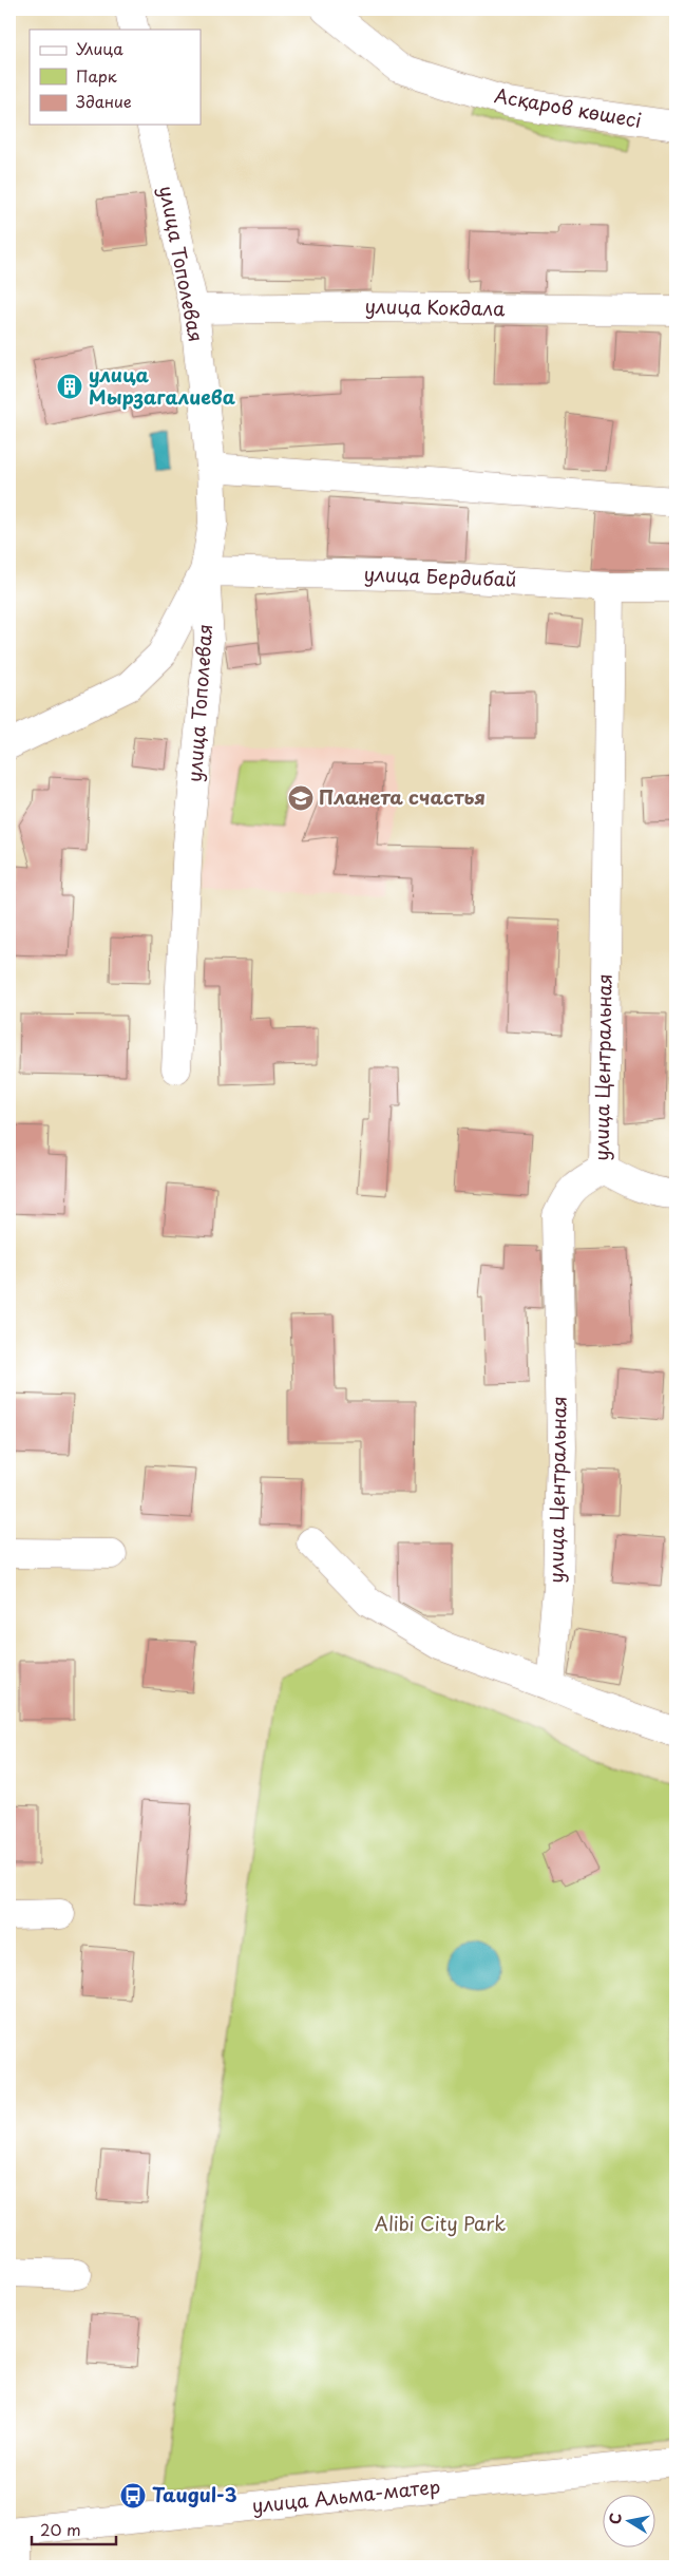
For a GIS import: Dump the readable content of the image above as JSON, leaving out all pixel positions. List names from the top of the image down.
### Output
{
  "streets": {
    "street": [
      "Асқаров көшесі",
      "улица Тополевая",
      "улица Кокдала",
      "улица Бердибай",
      "улица Центральная",
      "улица Альма-матер"
    ]
  },
  "crossings": [
    ["улица Тополевая", "улица Кокдала"],
    ["улица Тополевая", "улица Бердибай"],
    ["улица Бердибай", "улица Центральная"]
  ],
  "parks": ["Alibi City Park"],
  "places": {
    "building": ["улица Мырзагалиева"],
    "school or university": ["Планета счастья"],
    "bus stop": ["Taugul-3"]
  },
  "legend": ["Улица", "Парк", "Здание"],
  "scale_bar": "20 m",
  "north": "left"
}
